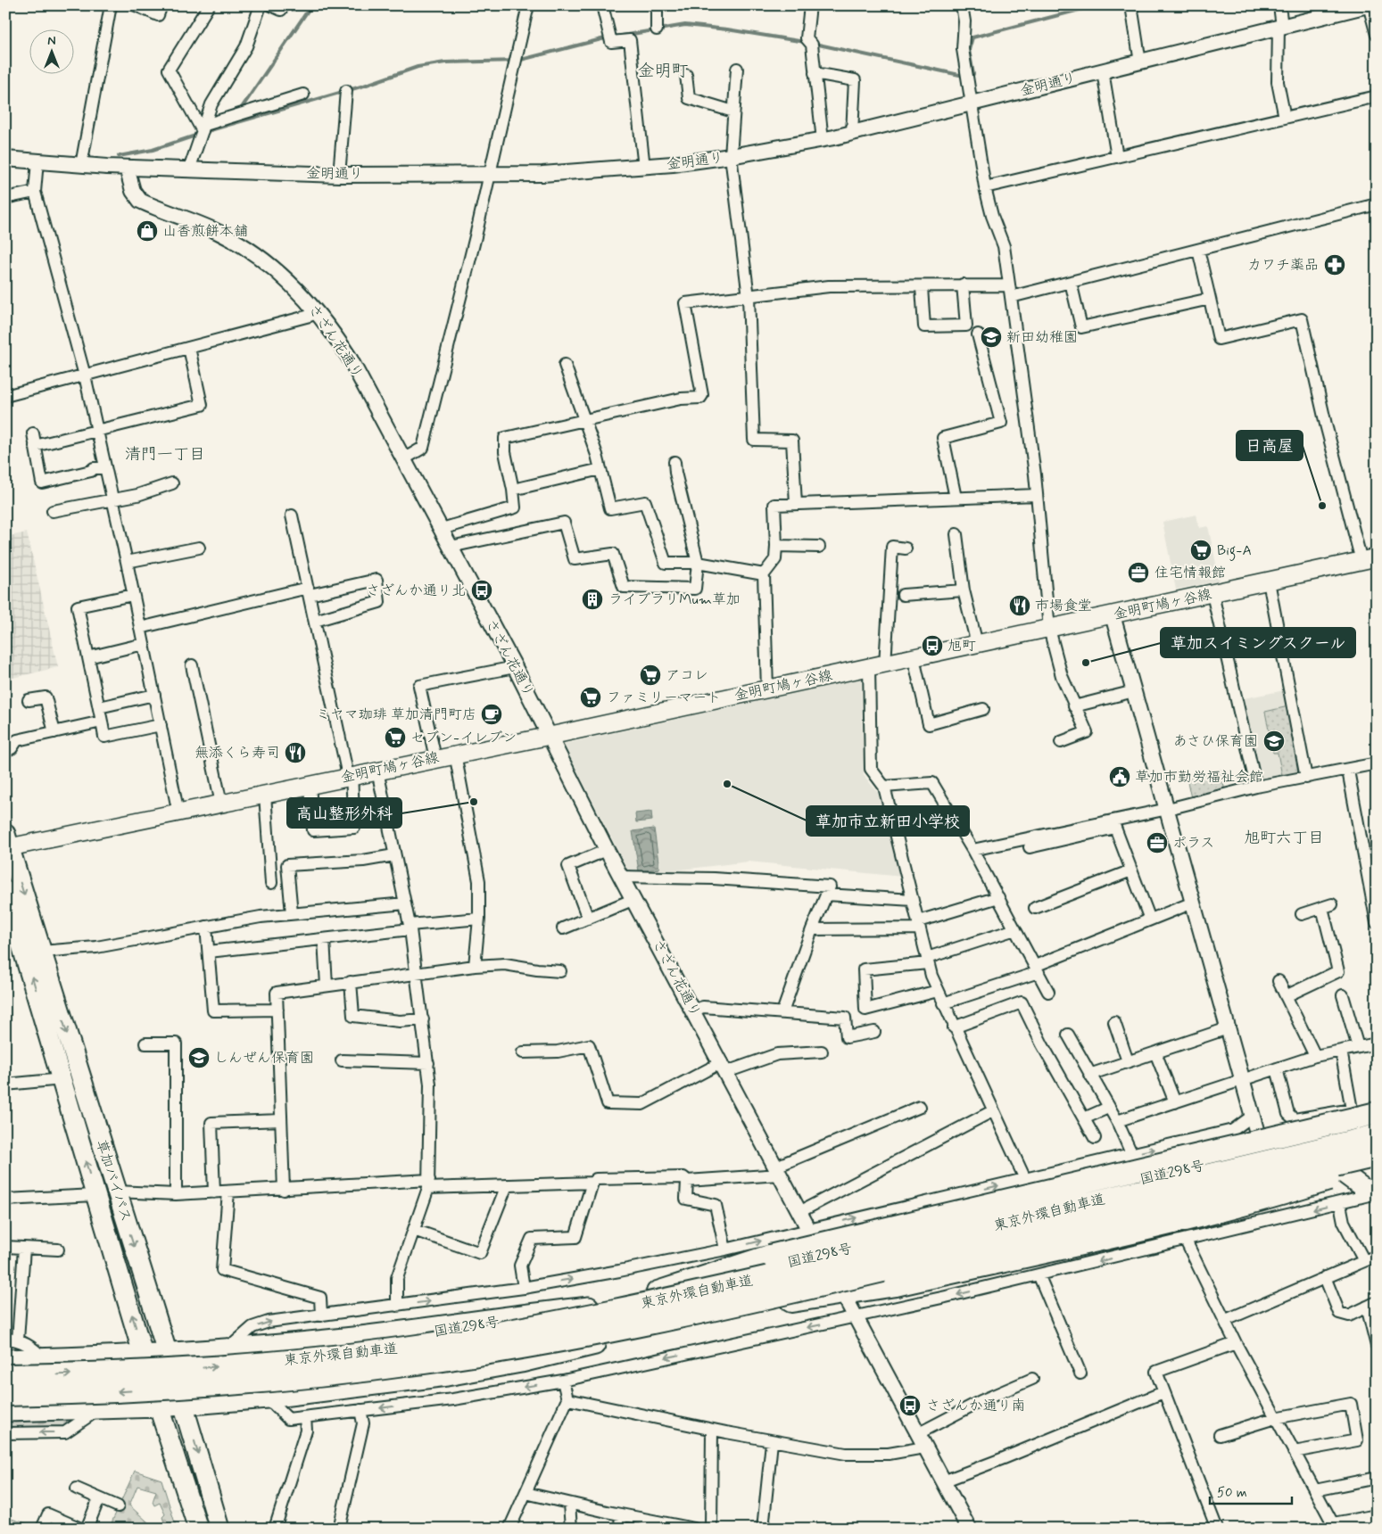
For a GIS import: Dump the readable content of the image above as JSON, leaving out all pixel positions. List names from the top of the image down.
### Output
{
  "streets": {
    "highway": ["国道298号", "草加バイパス", "東京外環自動車道"],
    "main road": ["金明町鳩ヶ谷線"],
    "street": ["金明通り", "さざん花通り"]
  },
  "crossings": [
    ["金明通り", "さざん花通り"],
    ["さざん花通り", "金明町鳩ヶ谷線"],
    ["金明町鳩ヶ谷線", "草加バイパス"]
  ],
  "districts": ["金明町", "清門一丁目", "旭町六丁目"],
  "places": {
    "shop": ["山香煎餅本舗"],
    "pharmacy": ["カワチ薬品"],
    "school or university": ["新田幼稚園", "あさひ保育園", "しんぜん保育園"],
    "other": [
      "日高屋",
      "草加スイミングスクール",
      "草加市立新田小学校",
      "高山整形外科"
    ],
    "supermarket": [
      "Big-A",
      "アコレ",
      "ファミリーマート",
      "セブン-イレブン"
    ],
    "office": ["住宅情報館", "ポラス"],
    "bus stop": ["さざんか通り北", "旭町", "さざんか通り南"],
    "building": ["ライブラリMum草加"],
    "restaurant": ["市場食堂", "無添くら寿司"],
    "cafe": ["ミヤマ珈琲 草加清門町店"],
    "public building": ["草加市勤労福祉会館"]
  },
  "scale_bar": "50 m",
  "north": "top"
}
